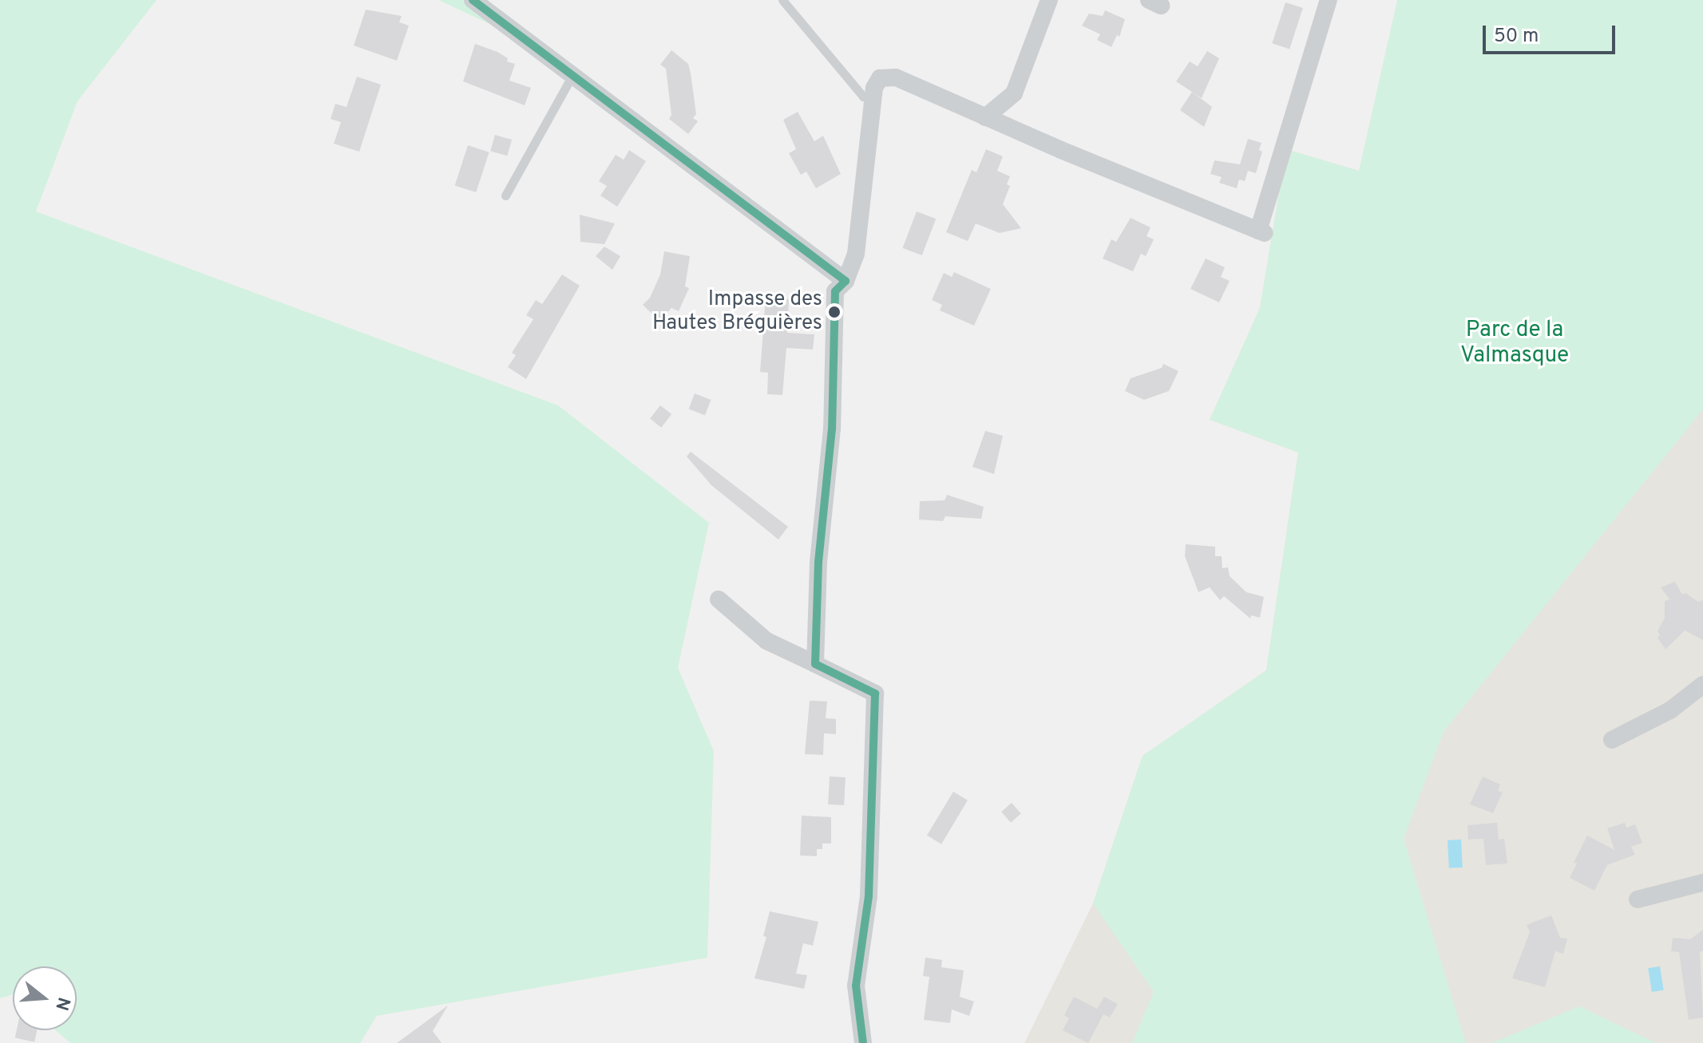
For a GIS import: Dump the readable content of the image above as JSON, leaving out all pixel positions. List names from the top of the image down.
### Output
{
  "parks": ["Parc de la Valmasque"],
  "places": ["Impasse des Hautes Bréguières"],
  "scale_bar": "50 m",
  "north": "right"
}
